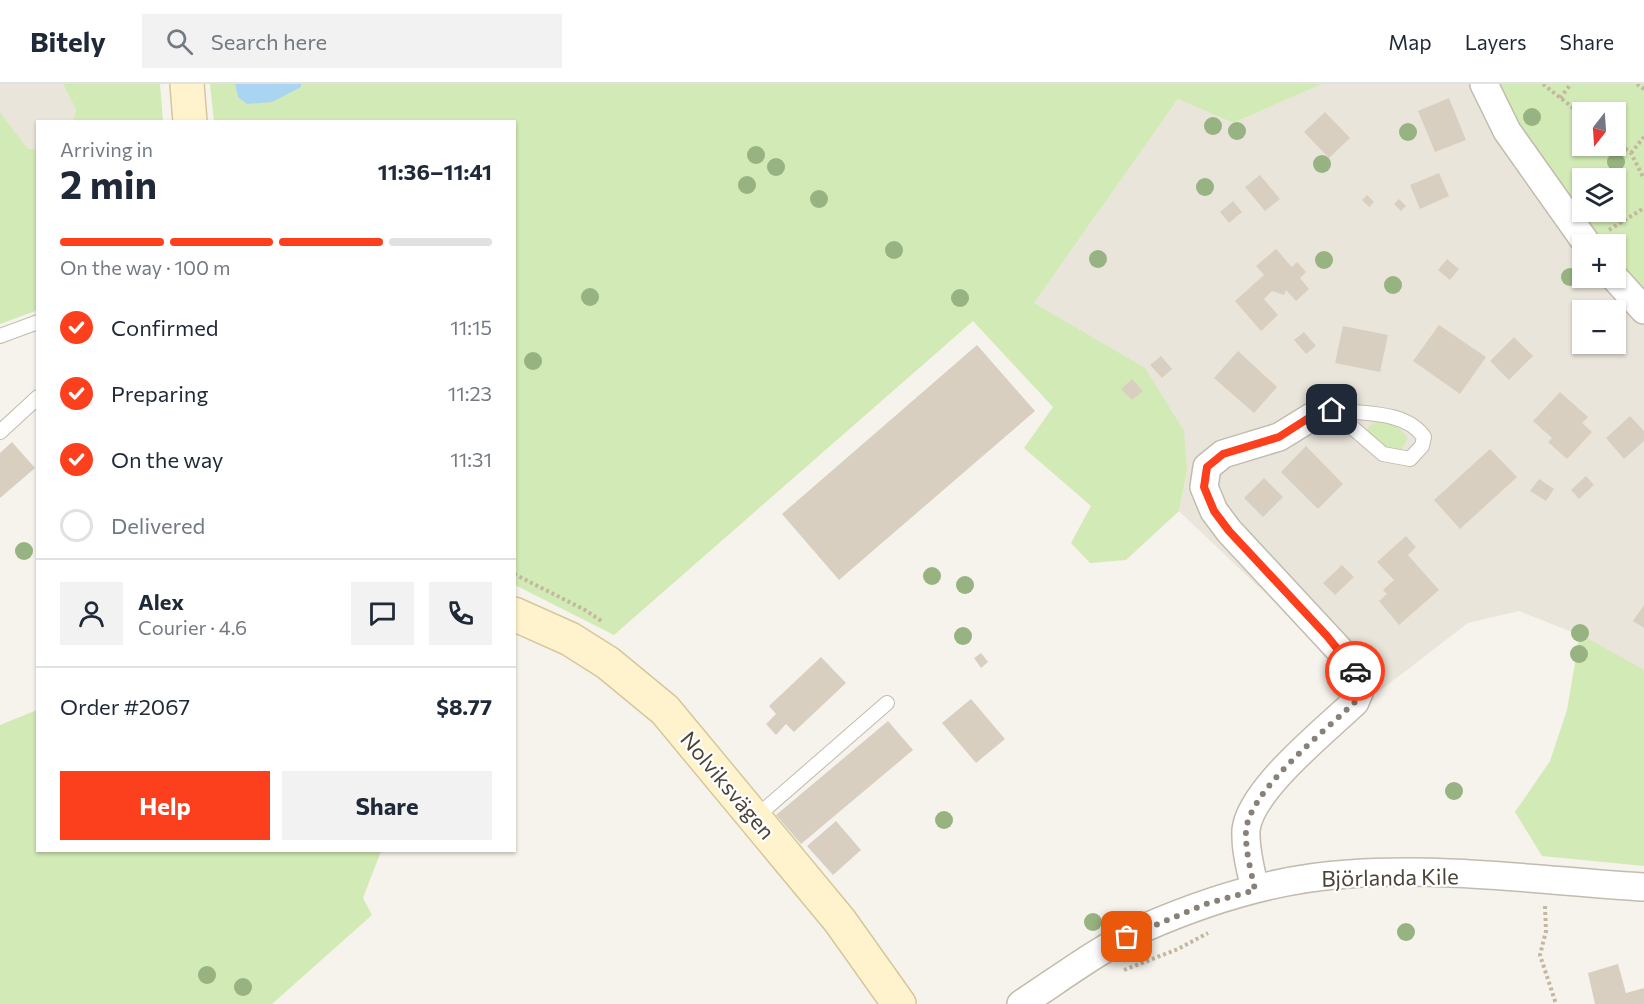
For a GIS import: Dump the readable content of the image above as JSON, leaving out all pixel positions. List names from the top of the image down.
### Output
{
  "streets": {
    "street": ["Nolviksvägen", "Björlanda Kile"]
  },
  "north": "bottom",
  "page": {
    "header": "Bitely",
    "search": "Search here",
    "nav": ["Map", "Layers", "Share"],
    "map_buttons": ["+", "−"],
    "heading": ["2 min", "Arriving in", "11:36–11:41"],
    "panel": [
      "Alex",
      "Courier · 4.6",
      "Order #2067",
      "$8.77"
    ],
    "bar": "On the way · 100 m",
    "list": [
      ["Confirmed", "11:15"],
      ["Preparing", "11:23"],
      ["On the way", "11:31"],
      "Delivered"
    ],
    "buttons": ["Help", "Share"]
  }
}
